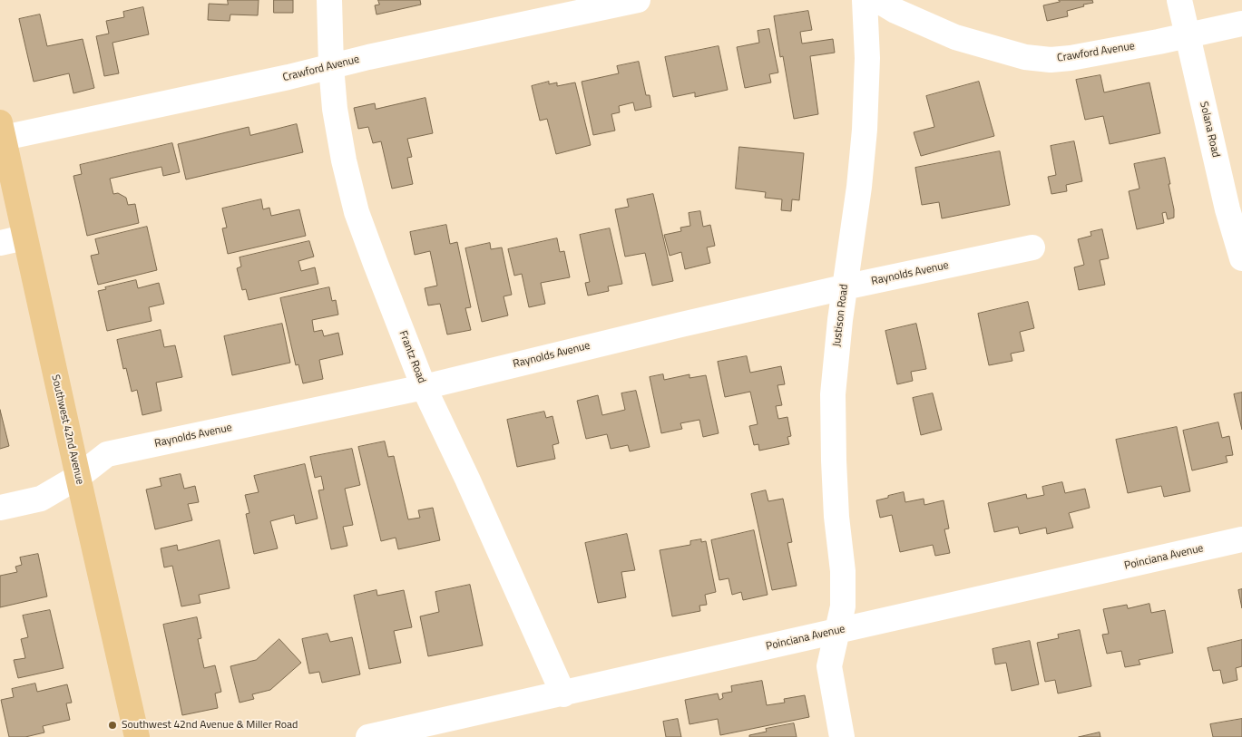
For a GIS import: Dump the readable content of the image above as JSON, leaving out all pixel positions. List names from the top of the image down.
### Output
{
  "streets": {
    "main road": ["Southwest 42nd Avenue"],
    "street": [
      "Crawford Avenue",
      "Solana Road",
      "Raynolds Avenue",
      "Justison Road",
      "Frantz Road",
      "Poinciana Avenue"
    ]
  },
  "crossings": [
    ["Crawford Avenue", "Solana Road"],
    ["Crawford Avenue", "Frantz Road"],
    ["Crawford Avenue", "Southwest 42nd Avenue"],
    ["Raynolds Avenue", "Justison Road"],
    ["Raynolds Avenue", "Frantz Road"],
    ["Raynolds Avenue", "Southwest 42nd Avenue"],
    ["Justison Road", "Poinciana Avenue"],
    ["Frantz Road", "Poinciana Avenue"]
  ],
  "places": ["Southwest 42nd Avenue & Miller Road"]
}
